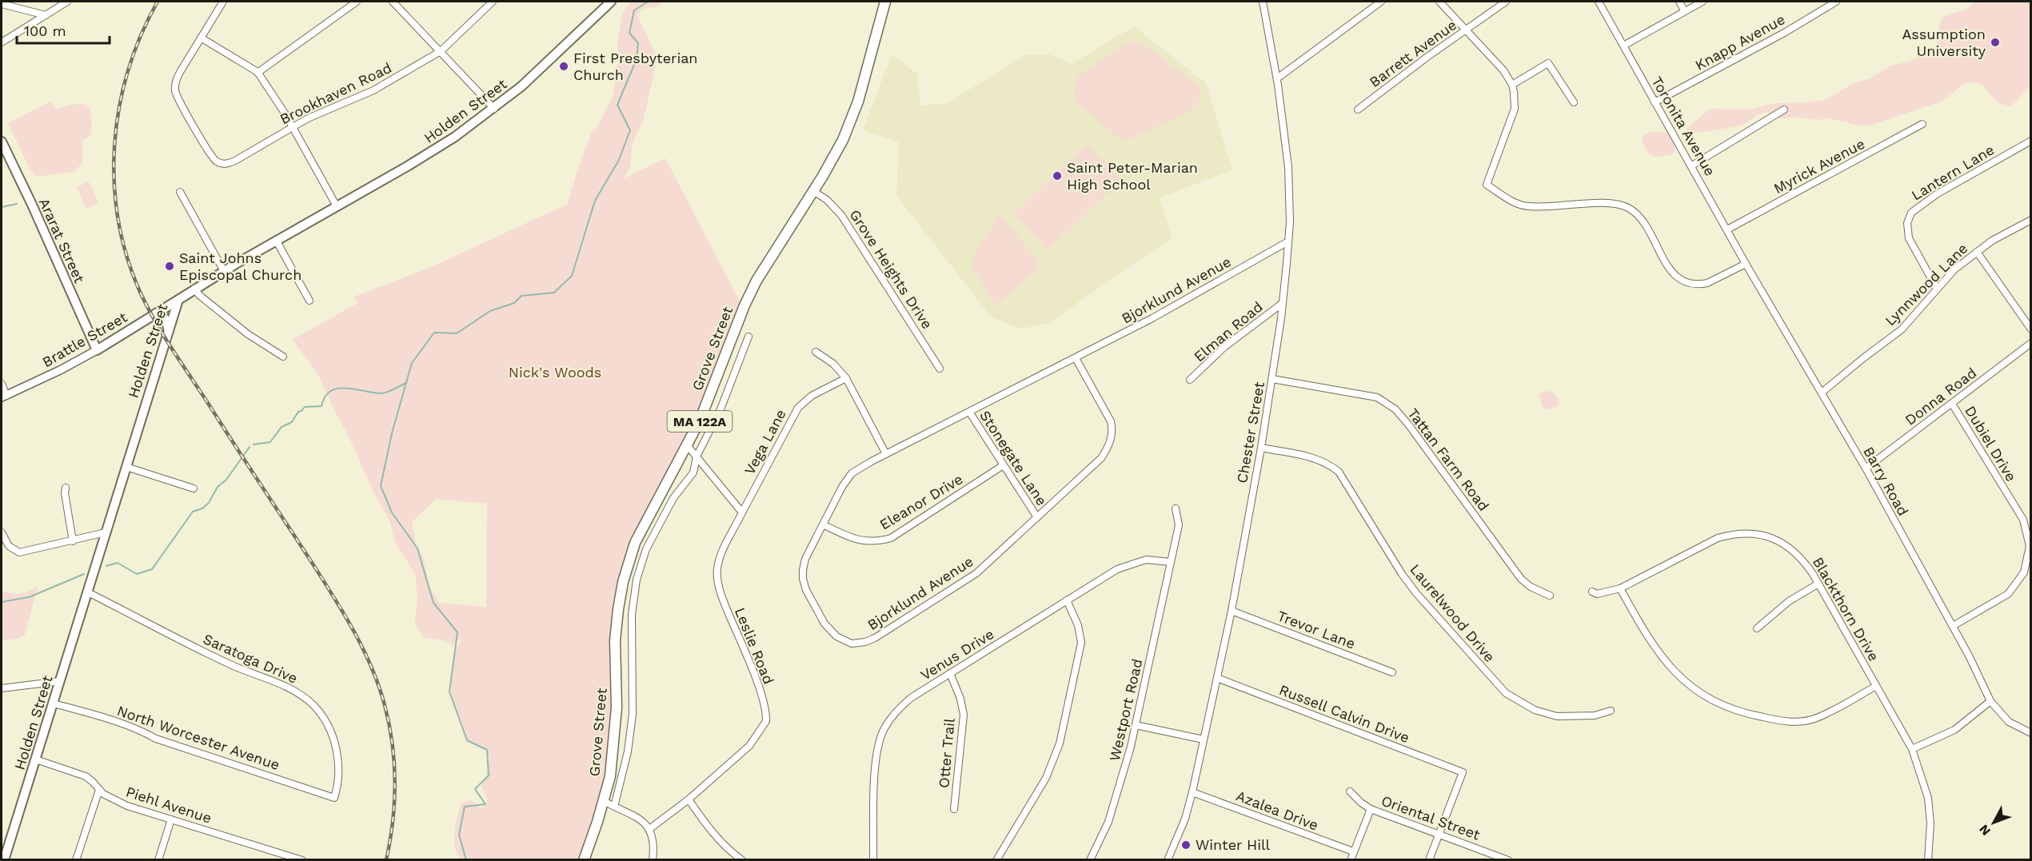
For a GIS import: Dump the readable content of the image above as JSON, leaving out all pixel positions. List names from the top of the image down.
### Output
{
  "streets": {
    "main road": [
      "Holden Street",
      "Ararat Street",
      "Brattle Street",
      "Grove Street",
      "MA 122A"
    ],
    "street": [
      "Knapp Avenue",
      "Barrett Avenue",
      "Brookhaven Road",
      "Toronita Avenue",
      "Myrick Avenue",
      "Lantern Lane",
      "Grove Heights Drive",
      "Lynnwood Lane",
      "Bjorklund Avenue",
      "Elman Road",
      "Donna Road",
      "Chester Street",
      "Vega Lane",
      "Dubiel Drive",
      "Stonegate Lane",
      "Tattan Farm Road",
      "Barry Road",
      "Eleanor Drive",
      "Blackthorn Drive",
      "Laurelwood Drive",
      "Trevor Lane",
      "Leslie Road",
      "Venus Drive",
      "Saratoga Drive",
      "Westport Road",
      "Russell Calvin Drive",
      "North Worcester Avenue",
      "Otter Trail",
      "Piehl Avenue",
      "Azalea Drive",
      "Oriental Street"
    ]
  },
  "crossings": [
    ["Knapp Avenue", "Toronita Avenue"],
    ["Holden Street", "Brattle Street"],
    ["Holden Street", "Saratoga Drive"],
    ["Holden Street", "North Worcester Avenue"],
    ["Holden Street", "Piehl Avenue"],
    ["Toronita Avenue", "Myrick Avenue"],
    ["Toronita Avenue", "Barry Road"],
    ["Lantern Lane", "Lynnwood Lane"],
    ["Ararat Street", "Brattle Street"],
    ["Grove Heights Drive", "Grove Street"],
    ["Lynnwood Lane", "Barry Road"],
    ["Bjorklund Avenue", "Chester Street"],
    ["Bjorklund Avenue", "Stonegate Lane"],
    ["Bjorklund Avenue", "Eleanor Drive"],
    ["Elman Road", "Chester Street"],
    ["Donna Road", "Dubiel Drive"],
    ["Donna Road", "Barry Road"],
    ["Chester Street", "Tattan Farm Road"],
    ["Chester Street", "Laurelwood Drive"],
    ["Chester Street", "Trevor Lane"],
    ["Chester Street", "Russell Calvin Drive"],
    ["Chester Street", "Azalea Drive"],
    ["Vega Lane", "Leslie Road"],
    ["Dubiel Drive", "Barry Road"],
    ["Stonegate Lane", "Eleanor Drive"],
    ["Venus Drive", "Westport Road"],
    ["Venus Drive", "Otter Trail"],
    ["Saratoga Drive", "North Worcester Avenue"],
    ["Russell Calvin Drive", "Oriental Street"]
  ],
  "parks": ["Nick's Woods"],
  "places": [
    "Assumption University",
    "First Presbyterian Church",
    "Saint Peter-Marian High School",
    "Saint Johns Episcopal Church",
    "Winter Hill"
  ],
  "scale_bar": "100 m",
  "north": "bottom left"
}
